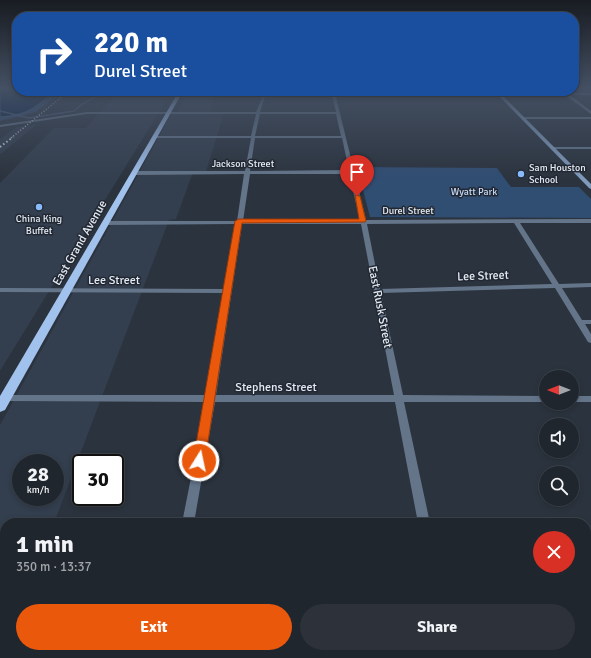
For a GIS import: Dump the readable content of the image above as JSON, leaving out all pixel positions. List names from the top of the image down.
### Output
{
  "streets": {
    "highway": ["East Grand Avenue"],
    "street": [
      "Jackson Street",
      "Durel Street",
      "Lee Street",
      "East Rusk Street",
      "Stephens Street"
    ]
  },
  "crossings": [
    ["Jackson Street", "East Grand Avenue"],
    ["Jackson Street", "East Rusk Street"],
    ["Durel Street", "East Grand Avenue"],
    ["Durel Street", "East Rusk Street"],
    ["East Grand Avenue", "Lee Street"],
    ["East Grand Avenue", "Stephens Street"],
    ["Lee Street", "East Rusk Street"],
    ["East Rusk Street", "Stephens Street"]
  ],
  "parks": ["Wyatt Park"],
  "places": ["Sam Houston School", "China King Buffet"],
  "north": "left",
  "page": {
    "turn": ["220 m", "Durel Street"],
    "speed": "28 km/h",
    "limit": "30",
    "heading": ["1 min", "350 m · 13:37"],
    "buttons": ["Exit", "Share"]
  }
}
